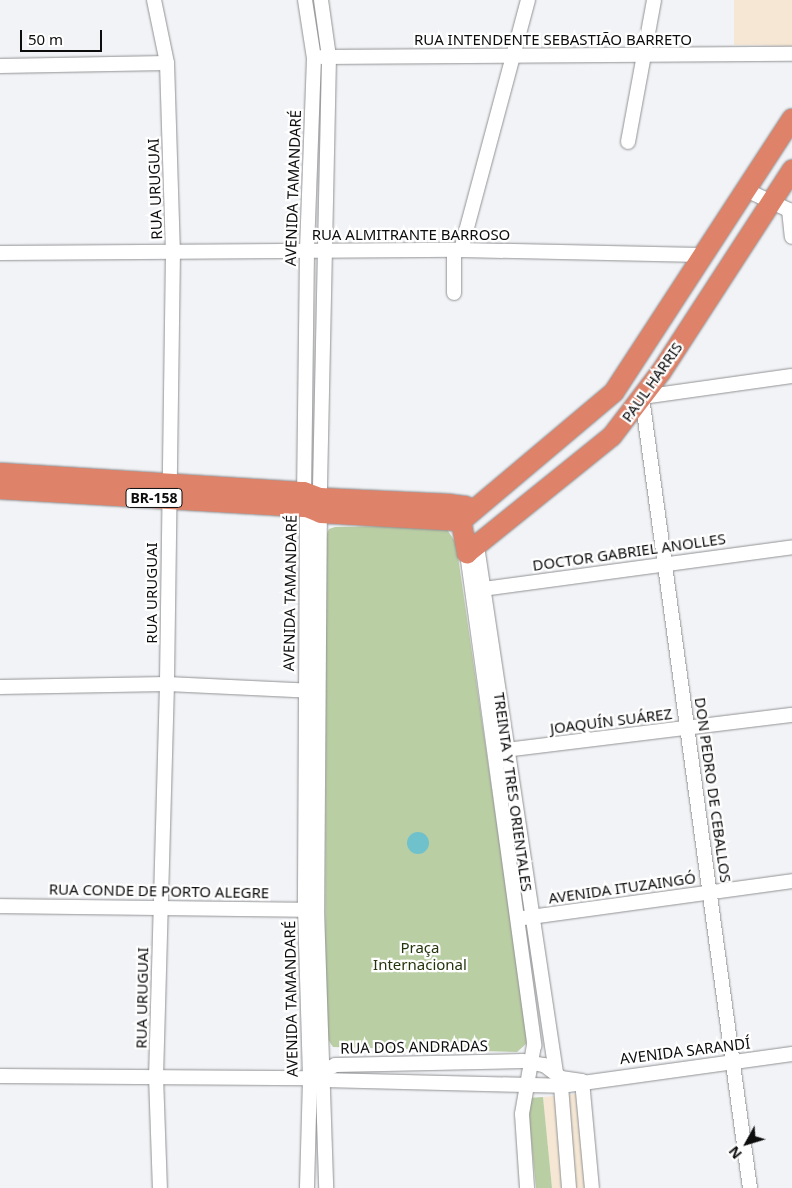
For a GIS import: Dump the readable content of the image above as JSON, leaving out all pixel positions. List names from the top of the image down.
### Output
{
  "streets": {
    "highway": ["PAUL HARRIS", "BR-158", "TREINTA Y TRES ORIENTALES"],
    "street": [
      "RUA INTENDENTE SEBASTIÃO BARRETO",
      "AVENIDA TAMANDARÉ",
      "RUA URUGUAI",
      "RUA ALMITRANTE BARROSO",
      "DOCTOR GABRIEL ANOLLES",
      "JOAQUÍN SUÁREZ",
      "DON PEDRO DE CEBALLOS",
      "AVENIDA ITUZAINGÓ",
      "RUA CONDE DE PORTO ALEGRE",
      "RUA DOS ANDRADAS",
      "AVENIDA SARANDÍ"
    ]
  },
  "crossings": [
    ["RUA INTENDENTE SEBASTIÃO BARRETO", "AVENIDA TAMANDARÉ"],
    ["AVENIDA TAMANDARÉ", "RUA ALMITRANTE BARROSO"],
    ["AVENIDA TAMANDARÉ", "BR-158"],
    ["AVENIDA TAMANDARÉ", "RUA CONDE DE PORTO ALEGRE"],
    ["AVENIDA TAMANDARÉ", "RUA DOS ANDRADAS"],
    ["RUA URUGUAI", "RUA ALMITRANTE BARROSO"],
    ["RUA URUGUAI", "BR-158"],
    ["RUA URUGUAI", "RUA CONDE DE PORTO ALEGRE"],
    ["RUA URUGUAI", "RUA DOS ANDRADAS"],
    ["PAUL HARRIS", "DON PEDRO DE CEBALLOS"],
    ["PAUL HARRIS", "TREINTA Y TRES ORIENTALES"],
    ["BR-158", "TREINTA Y TRES ORIENTALES"],
    ["DOCTOR GABRIEL ANOLLES", "DON PEDRO DE CEBALLOS"],
    ["DOCTOR GABRIEL ANOLLES", "TREINTA Y TRES ORIENTALES"],
    ["JOAQUÍN SUÁREZ", "DON PEDRO DE CEBALLOS"],
    ["JOAQUÍN SUÁREZ", "TREINTA Y TRES ORIENTALES"],
    ["DON PEDRO DE CEBALLOS", "AVENIDA ITUZAINGÓ"],
    ["DON PEDRO DE CEBALLOS", "AVENIDA SARANDÍ"],
    ["TREINTA Y TRES ORIENTALES", "AVENIDA ITUZAINGÓ"],
    ["TREINTA Y TRES ORIENTALES", "RUA DOS ANDRADAS"],
    ["TREINTA Y TRES ORIENTALES", "AVENIDA SARANDÍ"],
    ["RUA DOS ANDRADAS", "AVENIDA SARANDÍ"]
  ],
  "parks": ["Praça Internacional"],
  "scale_bar": "50 m",
  "north": "bottom left"
}
